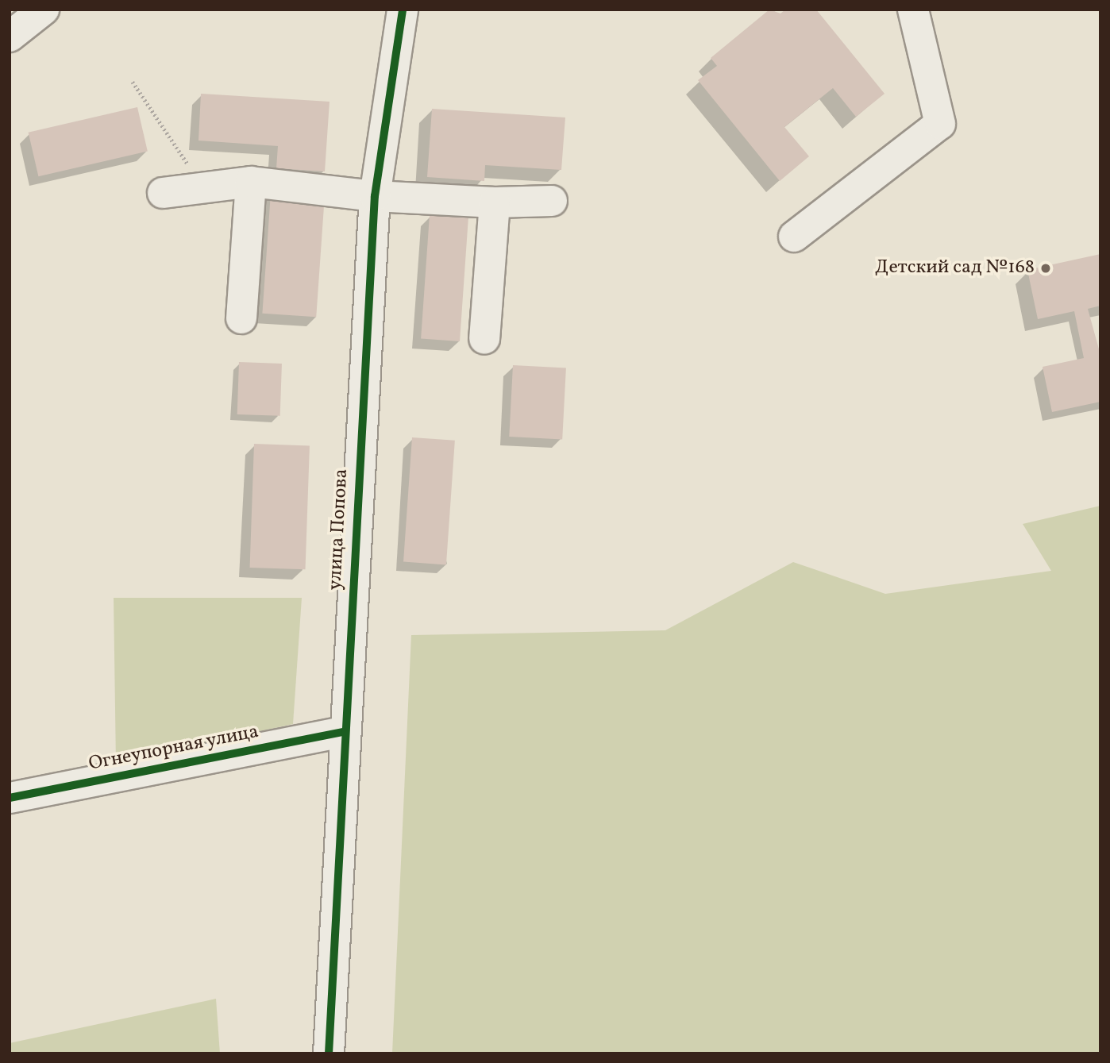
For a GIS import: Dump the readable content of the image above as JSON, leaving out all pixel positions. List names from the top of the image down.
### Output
{
  "streets": {
    "street": ["улица Попова", "Огнеупорная улица"]
  },
  "crossings": [
    ["улица Попова", "Огнеупорная улица"]
  ],
  "places": ["Детский сад №168"]
}
